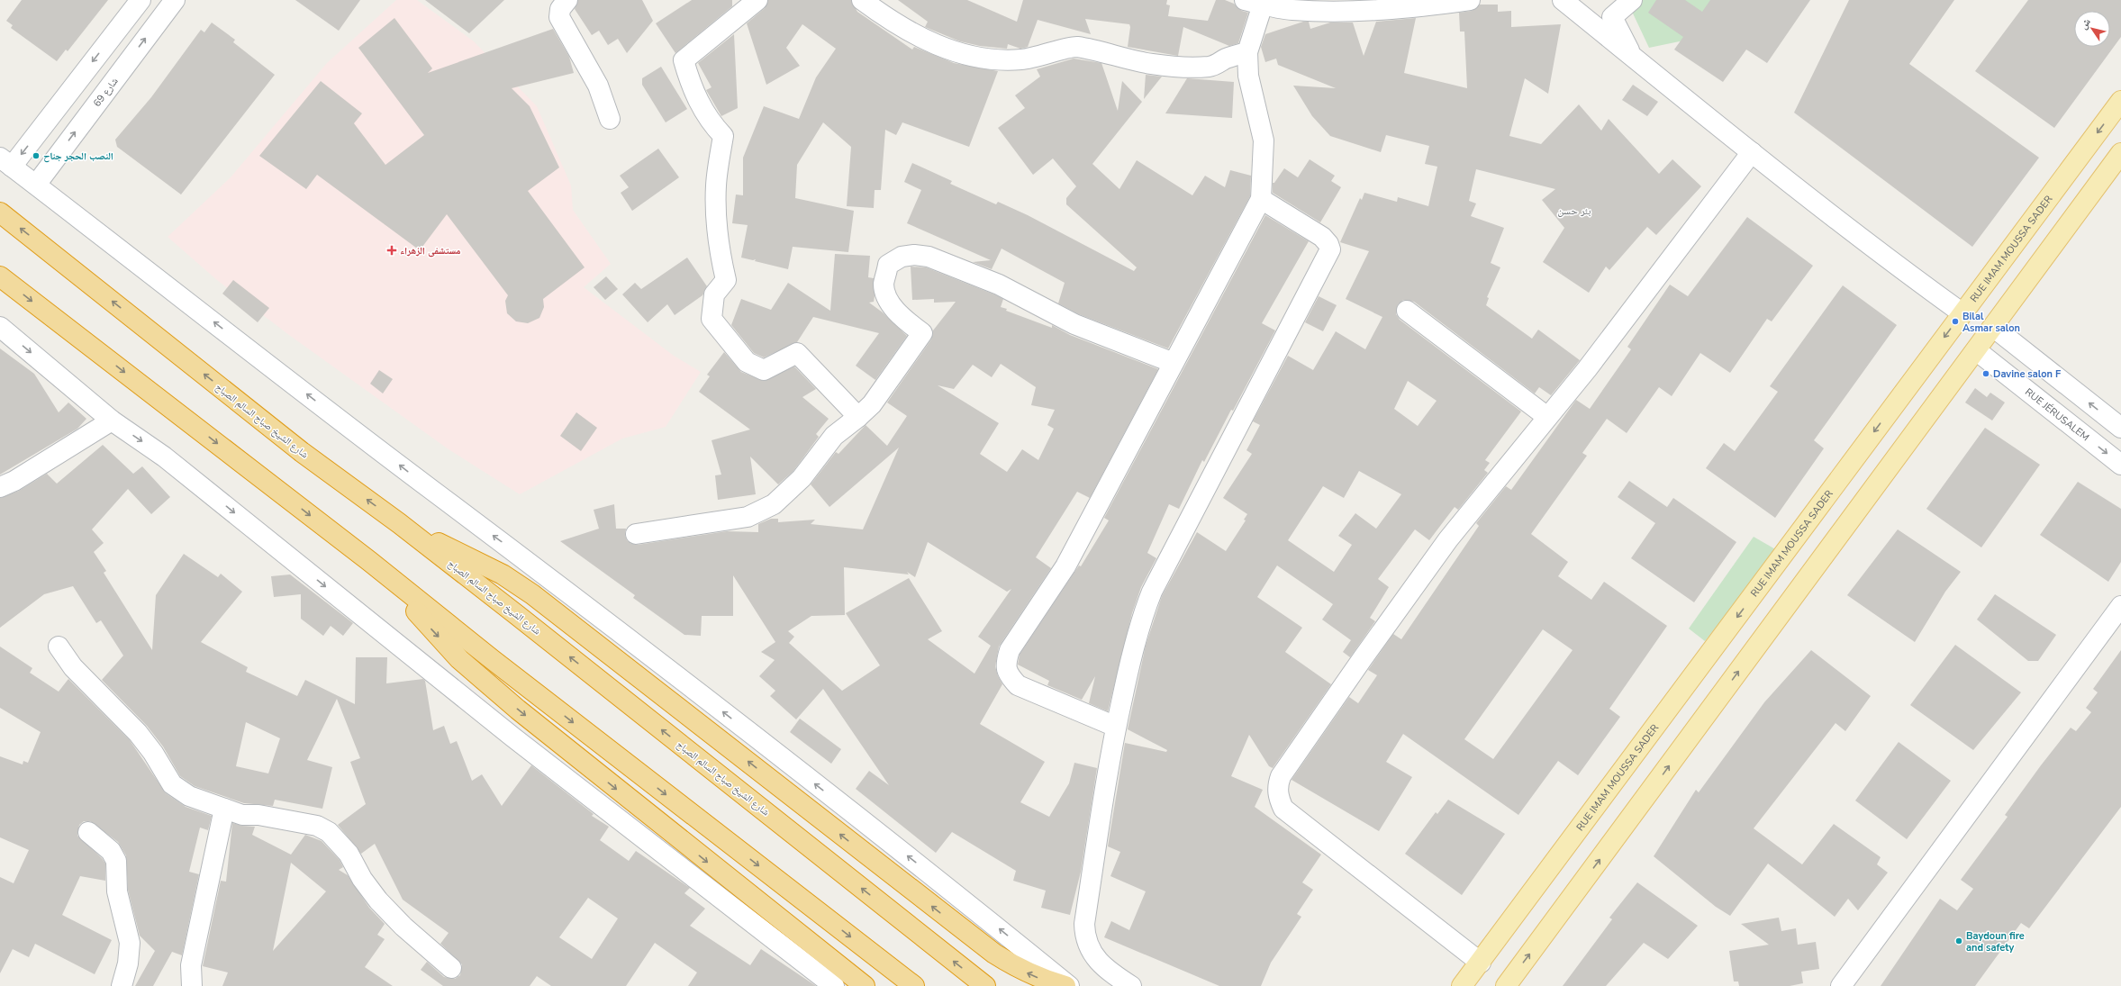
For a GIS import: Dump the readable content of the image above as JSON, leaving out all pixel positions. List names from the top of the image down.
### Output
{
  "streets": {
    "highway": ["شارع الشيخ صباح السالم الصباح"],
    "main road": ["RUE IMAM MOUSSA SADER"],
    "street": ["شارع 69", "RUE JÉRUSALEM"]
  },
  "districts": ["بئر حسن"],
  "places": {
    "other": [
      "النصب الحجر جناح",
      "Bilal Asmar salon",
      "Davine salon F",
      "Baydoun fire and safety"
    ],
    "health": ["مستشفى الزهراء"]
  },
  "north": "top left"
}
